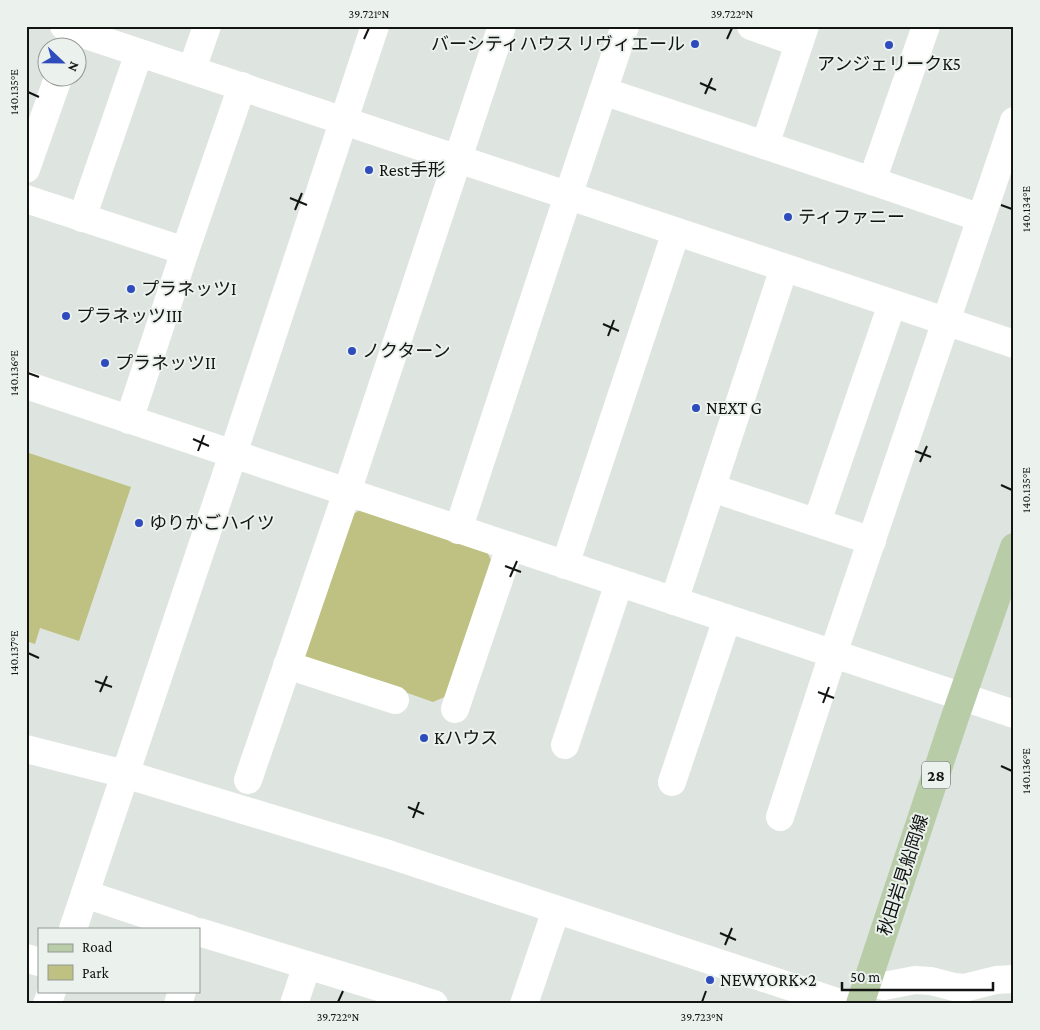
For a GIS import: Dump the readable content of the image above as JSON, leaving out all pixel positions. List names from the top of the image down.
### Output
{
  "streets": {
    "main road": ["28", "秋田岩見船岡線"]
  },
  "places": [
    "バーシティハウス リヴィエール",
    "アンジェリークK5",
    "Rest手形",
    "ティファニー",
    "プラネッツI",
    "プラネッツIII",
    "ノクターン",
    "プラネッツII",
    "NEXT G",
    "ゆりかごハイツ",
    "Kハウス",
    "NEWYORK×2"
  ],
  "legend": ["Road", "Park"],
  "scale_bar": "50 m",
  "north": "right",
  "coordinates": [
    "39.721°N",
    "39.722°N",
    "140.135°E",
    "140.134°E",
    "140.136°E",
    "140.137°E",
    "39.723°N"
  ]
}
